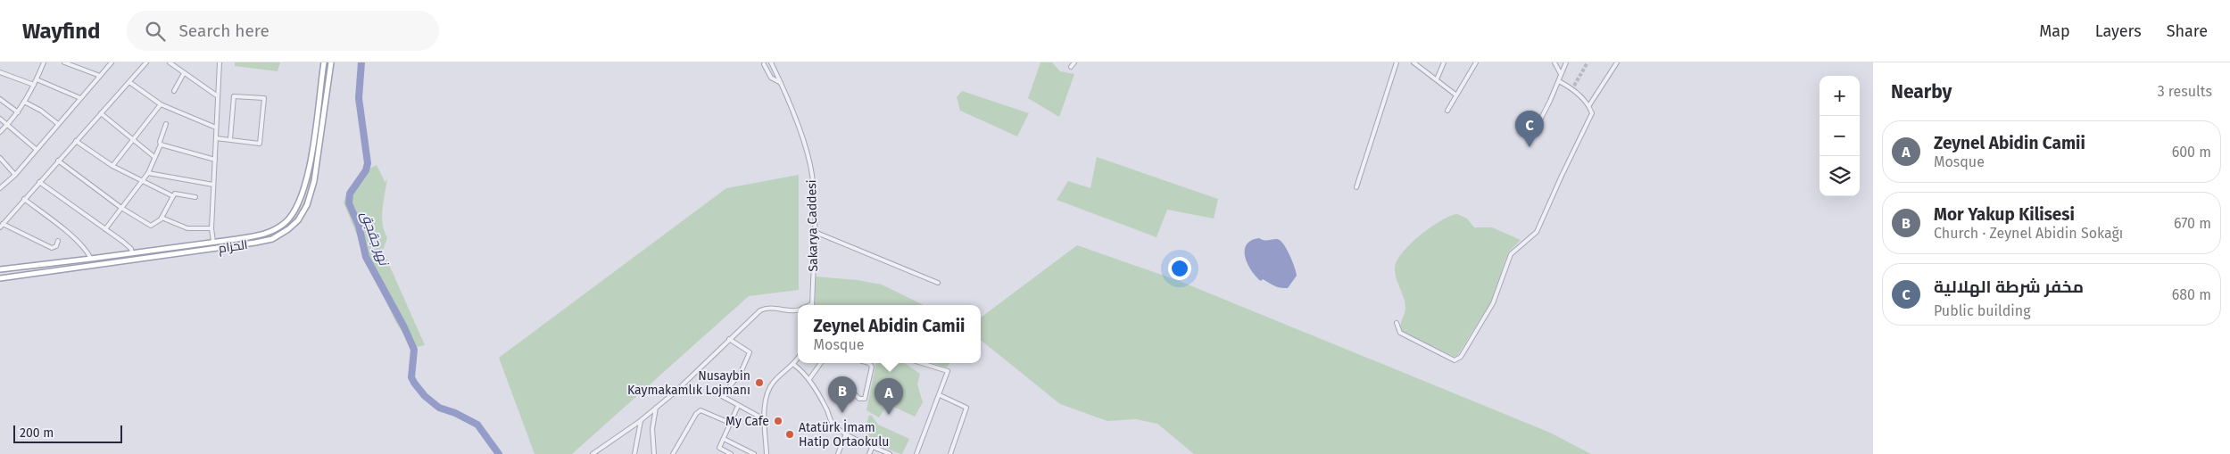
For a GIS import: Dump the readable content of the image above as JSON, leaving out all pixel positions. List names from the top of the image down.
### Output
{
  "streets": {
    "main road": ["الحزام"],
    "street": ["Sakarya Caddesi"]
  },
  "water": ["نهر جقجق"],
  "places": ["Nusaybin Kaymakamlık Lojmanı", "My Cafe", "Atatürk İmam Hatip Ortaokulu"],
  "scale_bar": "200 m",
  "page": {
    "header": "Wayfind",
    "search": "Search here",
    "nav": ["Map", "Layers", "Share"],
    "heading": ["Nearby", "3 results"],
    "map_buttons": ["+", "−"],
    "pins": ["C", "B", "A"],
    "list": [
      {
        "mark": "A",
        "name": "Zeynel Abidin Camii",
        "note": "Mosque",
        "value": "600 m"
      },
      {
        "mark": "B",
        "name": "Mor Yakup Kilisesi",
        "note": "Church · Zeynel Abidin Sokağı",
        "value": "670 m"
      },
      {
        "mark": "C",
        "name": "مخفر شرطة الهلالية",
        "note": "Public building",
        "value": "680 m"
      }
    ],
    "popup": ["Zeynel Abidin Camii", "Mosque"],
    "scale": "200 m"
  }
}
